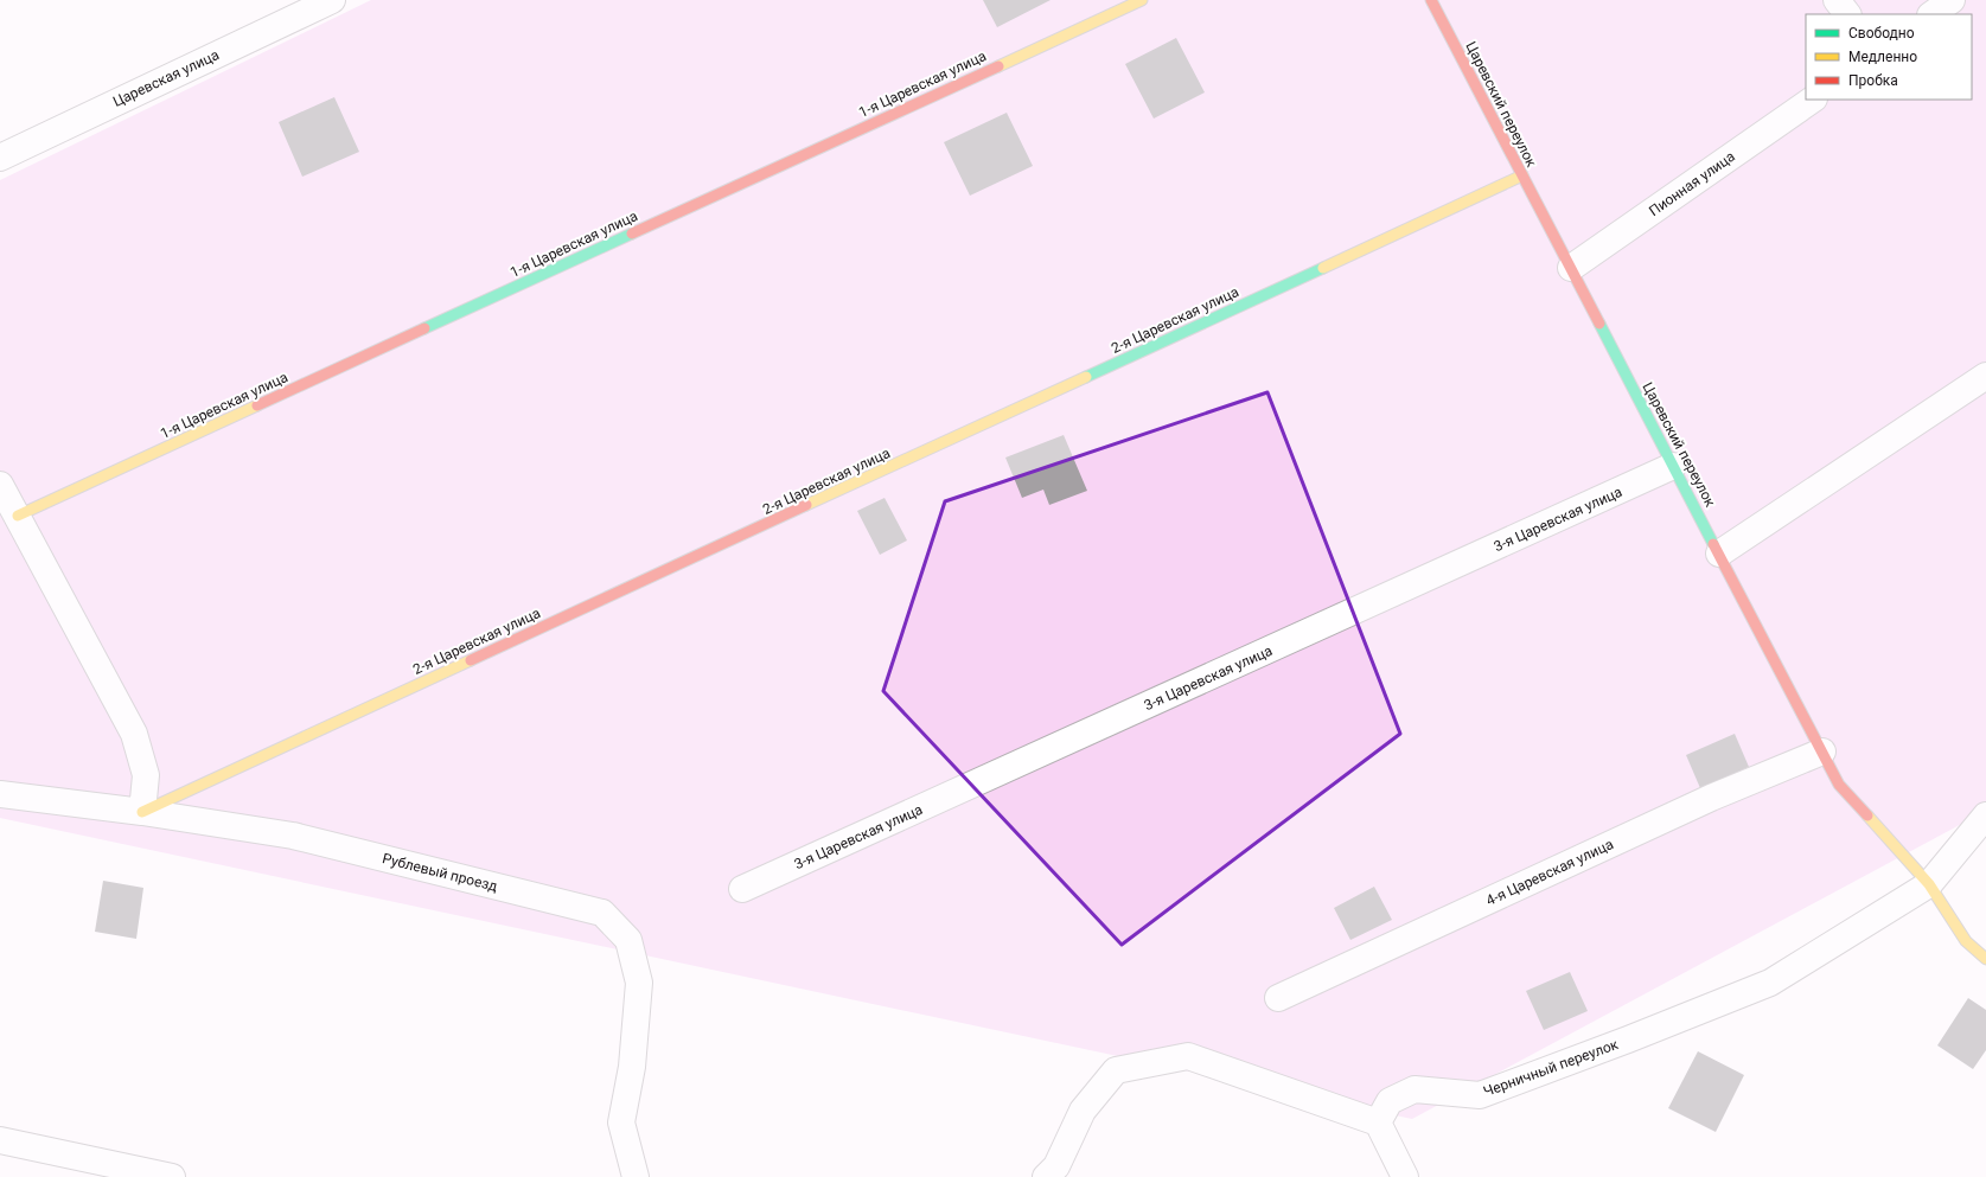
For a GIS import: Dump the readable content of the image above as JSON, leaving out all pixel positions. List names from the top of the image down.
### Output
{
  "streets": {
    "street": [
      "Царевская улица",
      "1-я Царевская улица",
      "Царевский переулок",
      "Пионная улица",
      "2-я Царевская улица",
      "3-я Царевская улица",
      "Рублевый проезд",
      "4-я Царевская улица",
      "Черничный переулок"
    ]
  },
  "crossings": [
    ["Царевский переулок", "Пионная улица"],
    ["Царевский переулок", "2-я Царевская улица"],
    ["Царевский переулок", "3-я Царевская улица"],
    ["Царевский переулок", "4-я Царевская улица"],
    ["Царевский переулок", "Черничный переулок"],
    ["2-я Царевская улица", "Рублевый проезд"]
  ],
  "legend": ["Свободно", "Медленно", "Пробка"]
}
